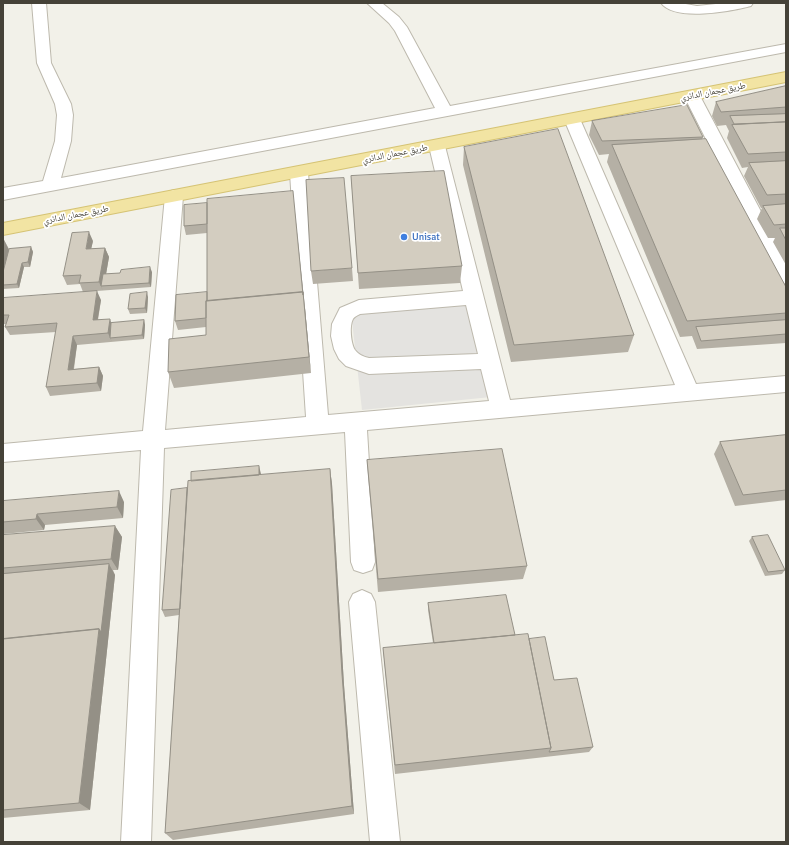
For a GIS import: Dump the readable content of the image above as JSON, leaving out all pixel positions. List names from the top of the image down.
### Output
{
  "streets": {
    "main road": ["طريق عجمان الدائري"]
  },
  "places": ["Unisat"]
}
